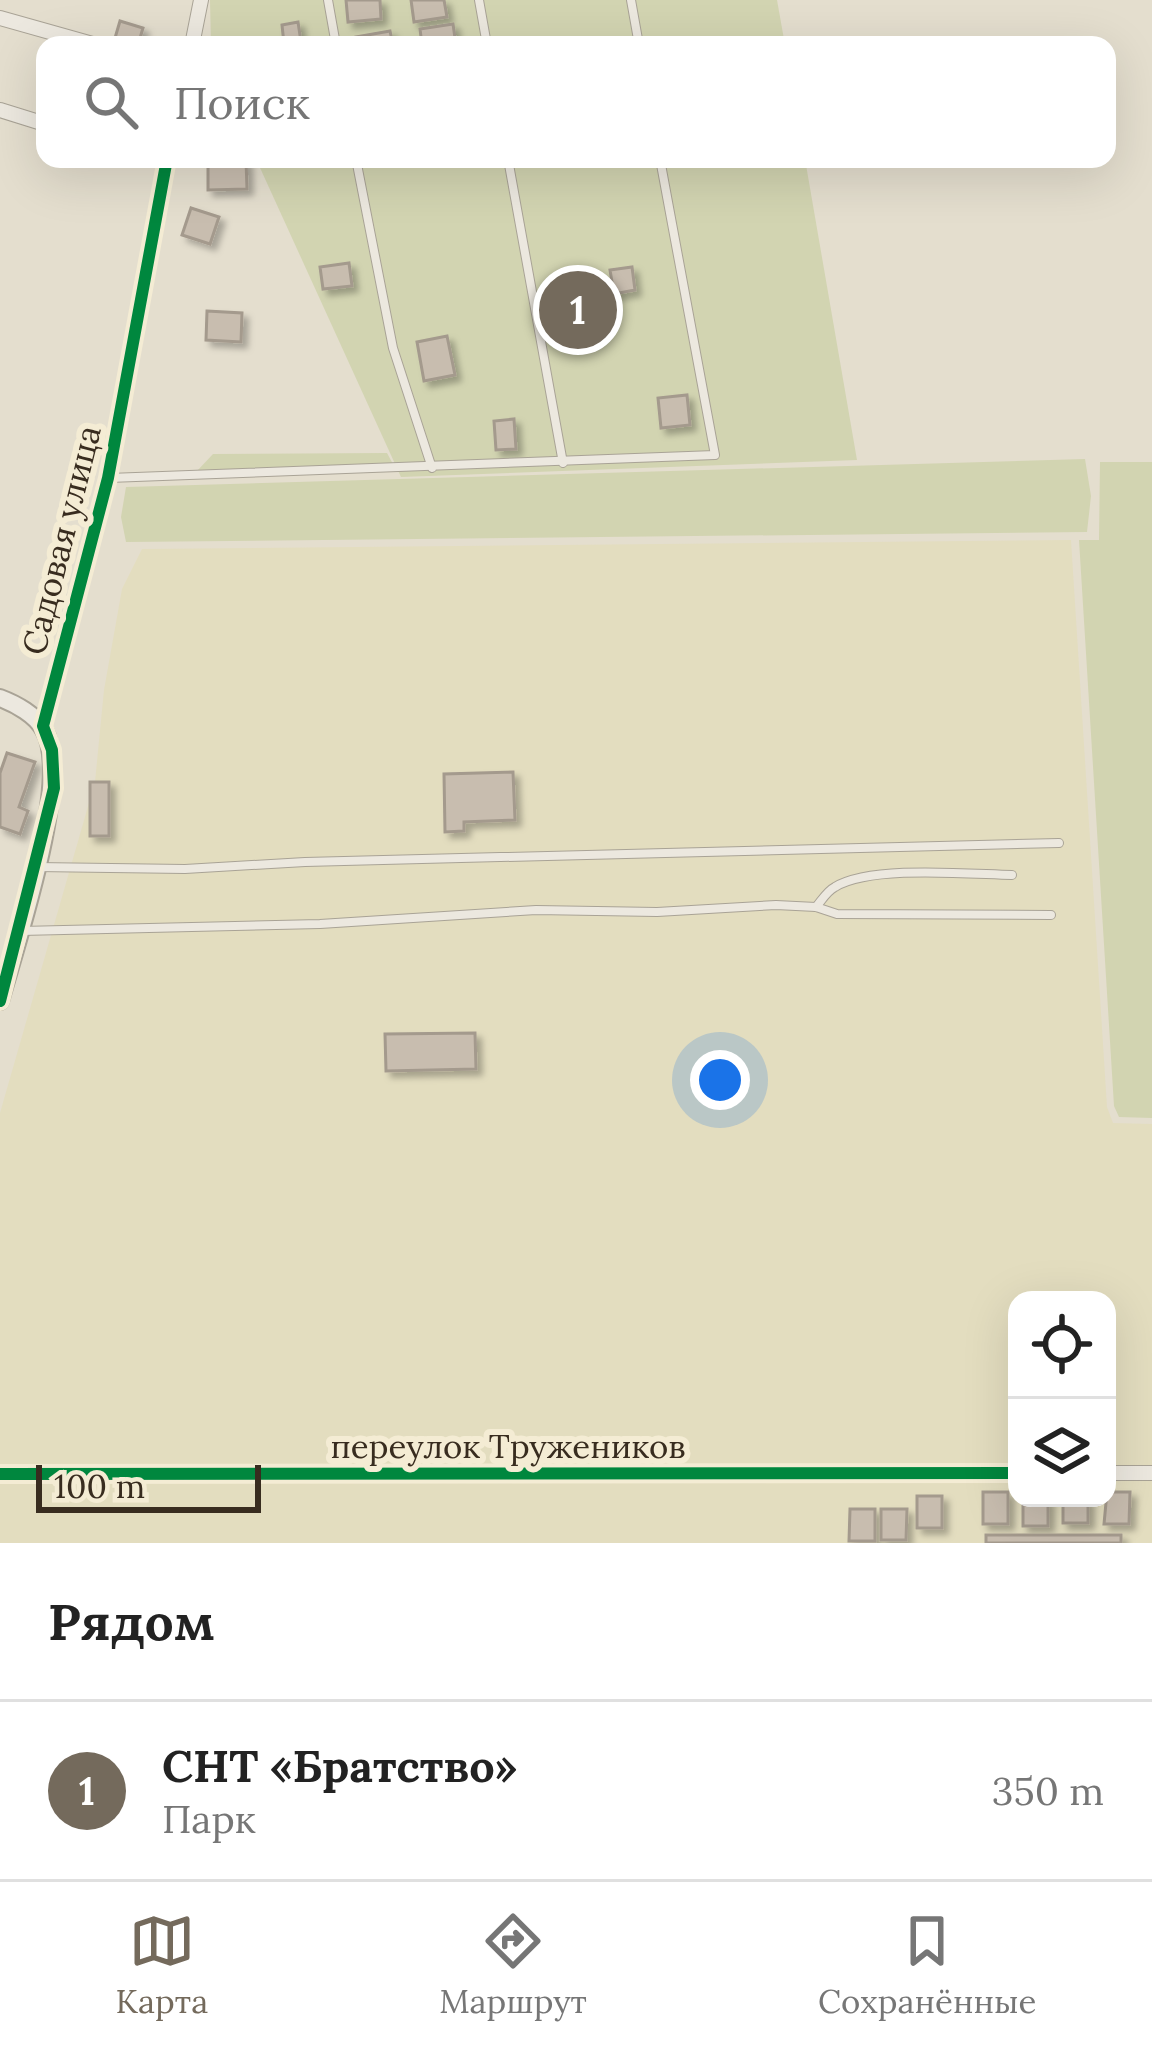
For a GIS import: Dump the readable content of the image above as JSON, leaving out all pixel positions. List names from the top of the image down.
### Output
{
  "streets": {
    "street": ["Садовая улица", "переулок Тружеников"]
  },
  "scale_bar": "100 m",
  "page": {
    "search": "Поиск",
    "pins": "1",
    "scale": "100 m",
    "heading": "Рядом",
    "list": [
      {
        "mark": "1",
        "name": "СНТ «Братство»",
        "note": "Парк",
        "value": "350 m"
      }
    ],
    "nav": ["Карта", "Маршрут", "Сохранённые"]
  }
}
